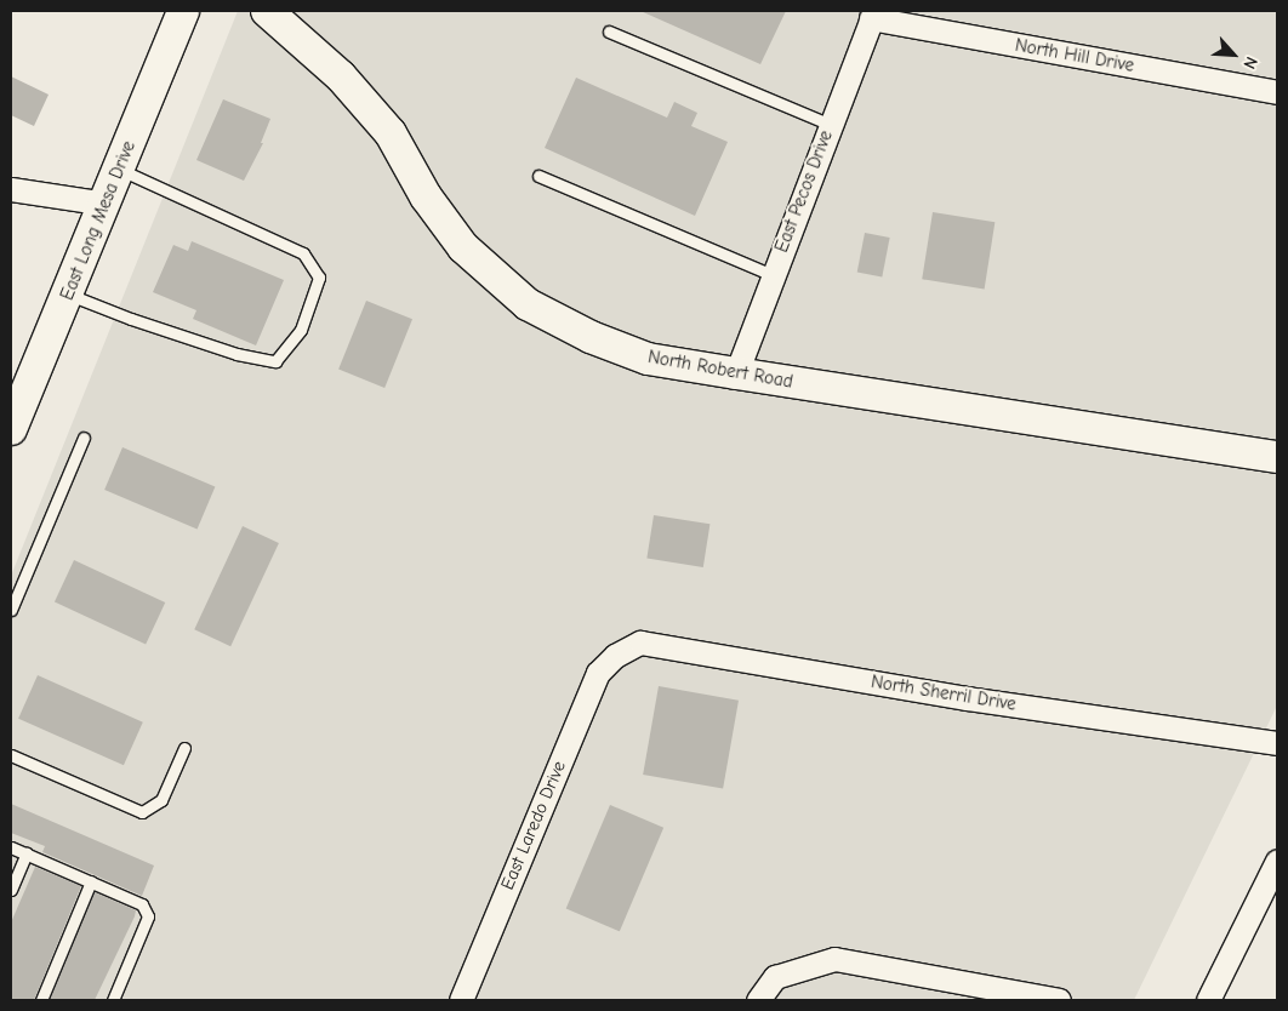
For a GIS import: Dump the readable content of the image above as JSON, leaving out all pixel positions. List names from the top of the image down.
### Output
{
  "streets": {
    "main road": ["East Long Mesa Drive", "North Robert Road"],
    "street": [
      "North Hill Drive",
      "East Pecos Drive",
      "North Sherril Drive",
      "East Laredo Drive"
    ]
  },
  "crossings": [
    ["North Hill Drive", "East Pecos Drive"],
    ["East Pecos Drive", "North Robert Road"],
    ["North Sherril Drive", "East Laredo Drive"]
  ],
  "north": "bottom right"
}
